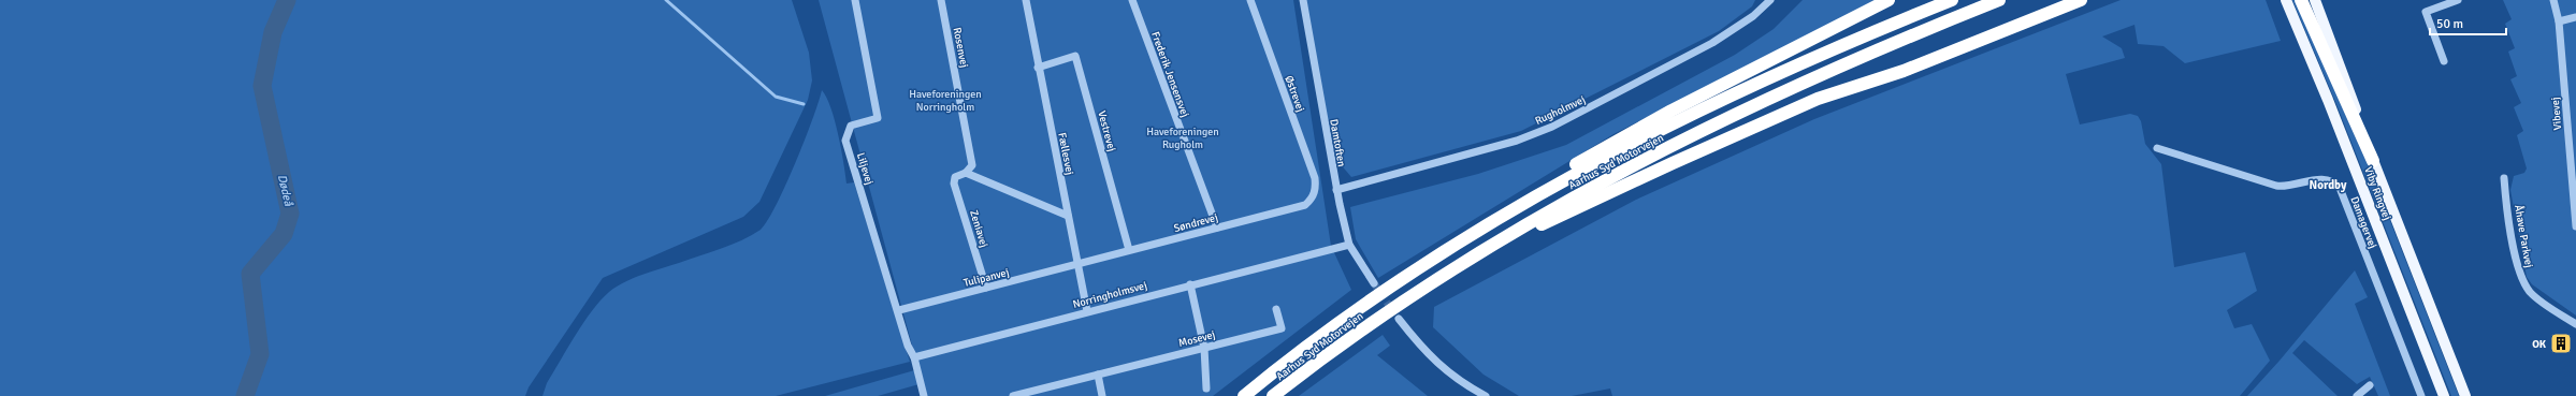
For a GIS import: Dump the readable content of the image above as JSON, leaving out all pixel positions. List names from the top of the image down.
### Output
{
  "streets": {
    "highway": ["Aarhus Syd Motorvejen"],
    "main road": ["Viby Ringvej"],
    "street": [
      "Rosenvej",
      "Frederik Jensensvej",
      "Østrevej",
      "Rugholmvej",
      "Vibevej",
      "Vestrevej",
      "Damtoften",
      "Fællesvej",
      "Liljevej",
      "Søndrevej",
      "Damagervej",
      "Zeniavej",
      "Åhave Parkvej",
      "Tulipanvej",
      "Norringholmsvej",
      "Mosevej"
    ]
  },
  "crossings": [
    ["Rosenvej", "Zeniavej"],
    ["Frederik Jensensvej", "Søndrevej"],
    ["Østrevej", "Søndrevej"],
    ["Rugholmvej", "Damtoften"],
    ["Vestrevej", "Fællesvej"],
    ["Vestrevej", "Søndrevej"],
    ["Damtoften", "Norringholmsvej"],
    ["Fællesvej", "Søndrevej"],
    ["Fællesvej", "Tulipanvej"],
    ["Fællesvej", "Norringholmsvej"],
    ["Liljevej", "Tulipanvej"],
    ["Liljevej", "Norringholmsvej"],
    ["Søndrevej", "Tulipanvej"],
    ["Zeniavej", "Tulipanvej"]
  ],
  "districts": ["Nordby"],
  "water": ["Dødeå"],
  "parks": ["Haveforeningen Norringholm", "Haveforeningen Rugholm"],
  "places": {
    "building": ["OK"]
  },
  "scale_bar": "50 m"
}
